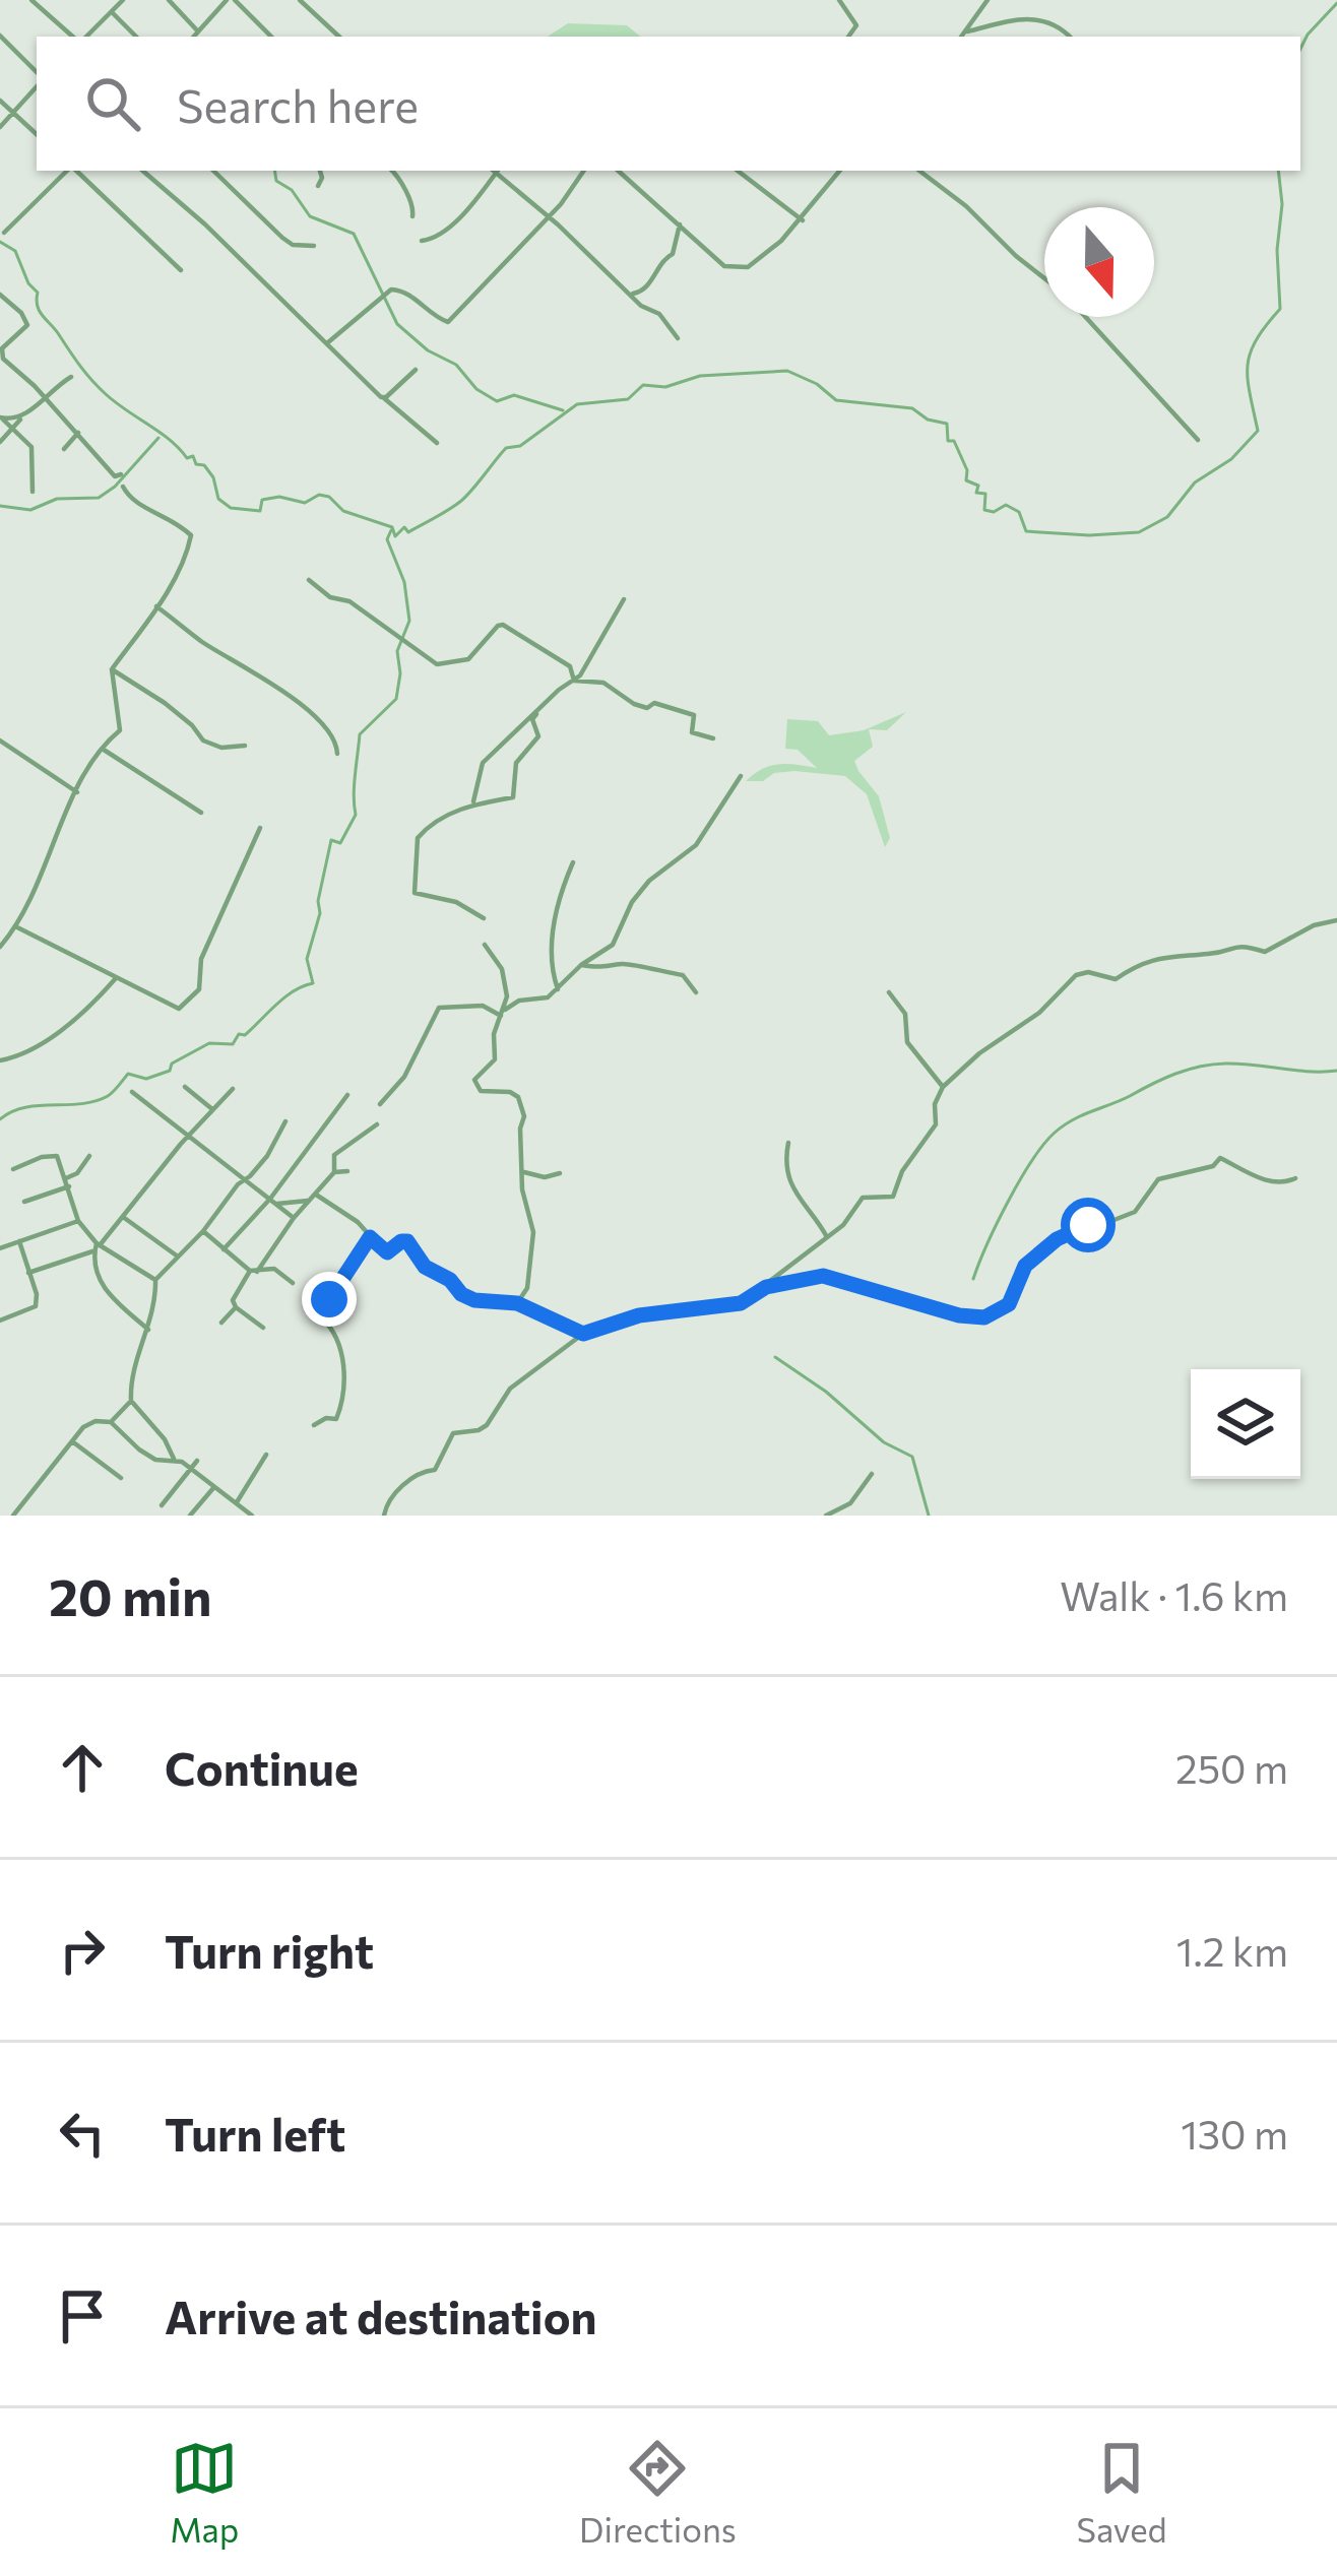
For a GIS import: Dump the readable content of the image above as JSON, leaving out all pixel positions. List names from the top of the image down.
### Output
{
  "north": "bottom",
  "page": {
    "search": "Search here",
    "heading": ["20 min", "Walk · 1.6 km"],
    "list": [
      ["Continue", "250 m"],
      ["Turn right", "1.2 km"],
      ["Turn left", "130 m"],
      "Arrive at destination"
    ],
    "nav": ["Map", "Directions", "Saved"]
  }
}
